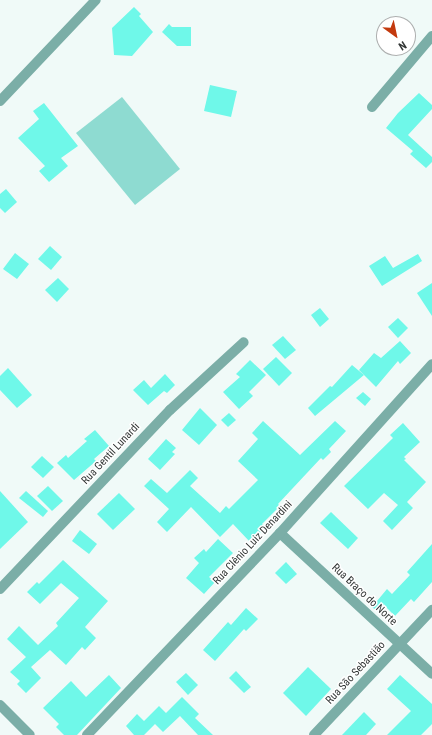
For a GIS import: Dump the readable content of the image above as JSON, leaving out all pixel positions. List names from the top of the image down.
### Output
{
  "streets": {
    "street": [
      "Rua Gentil Lunardi",
      "Rua Clênio Luiz Denardini",
      "Rua Braço do Norte",
      "Rua São Sebastião"
    ]
  },
  "crossings": [
    ["Rua Clênio Luiz Denardini", "Rua Braço do Norte"],
    ["Rua Braço do Norte", "Rua São Sebastião"]
  ],
  "north": "bottom right"
}
